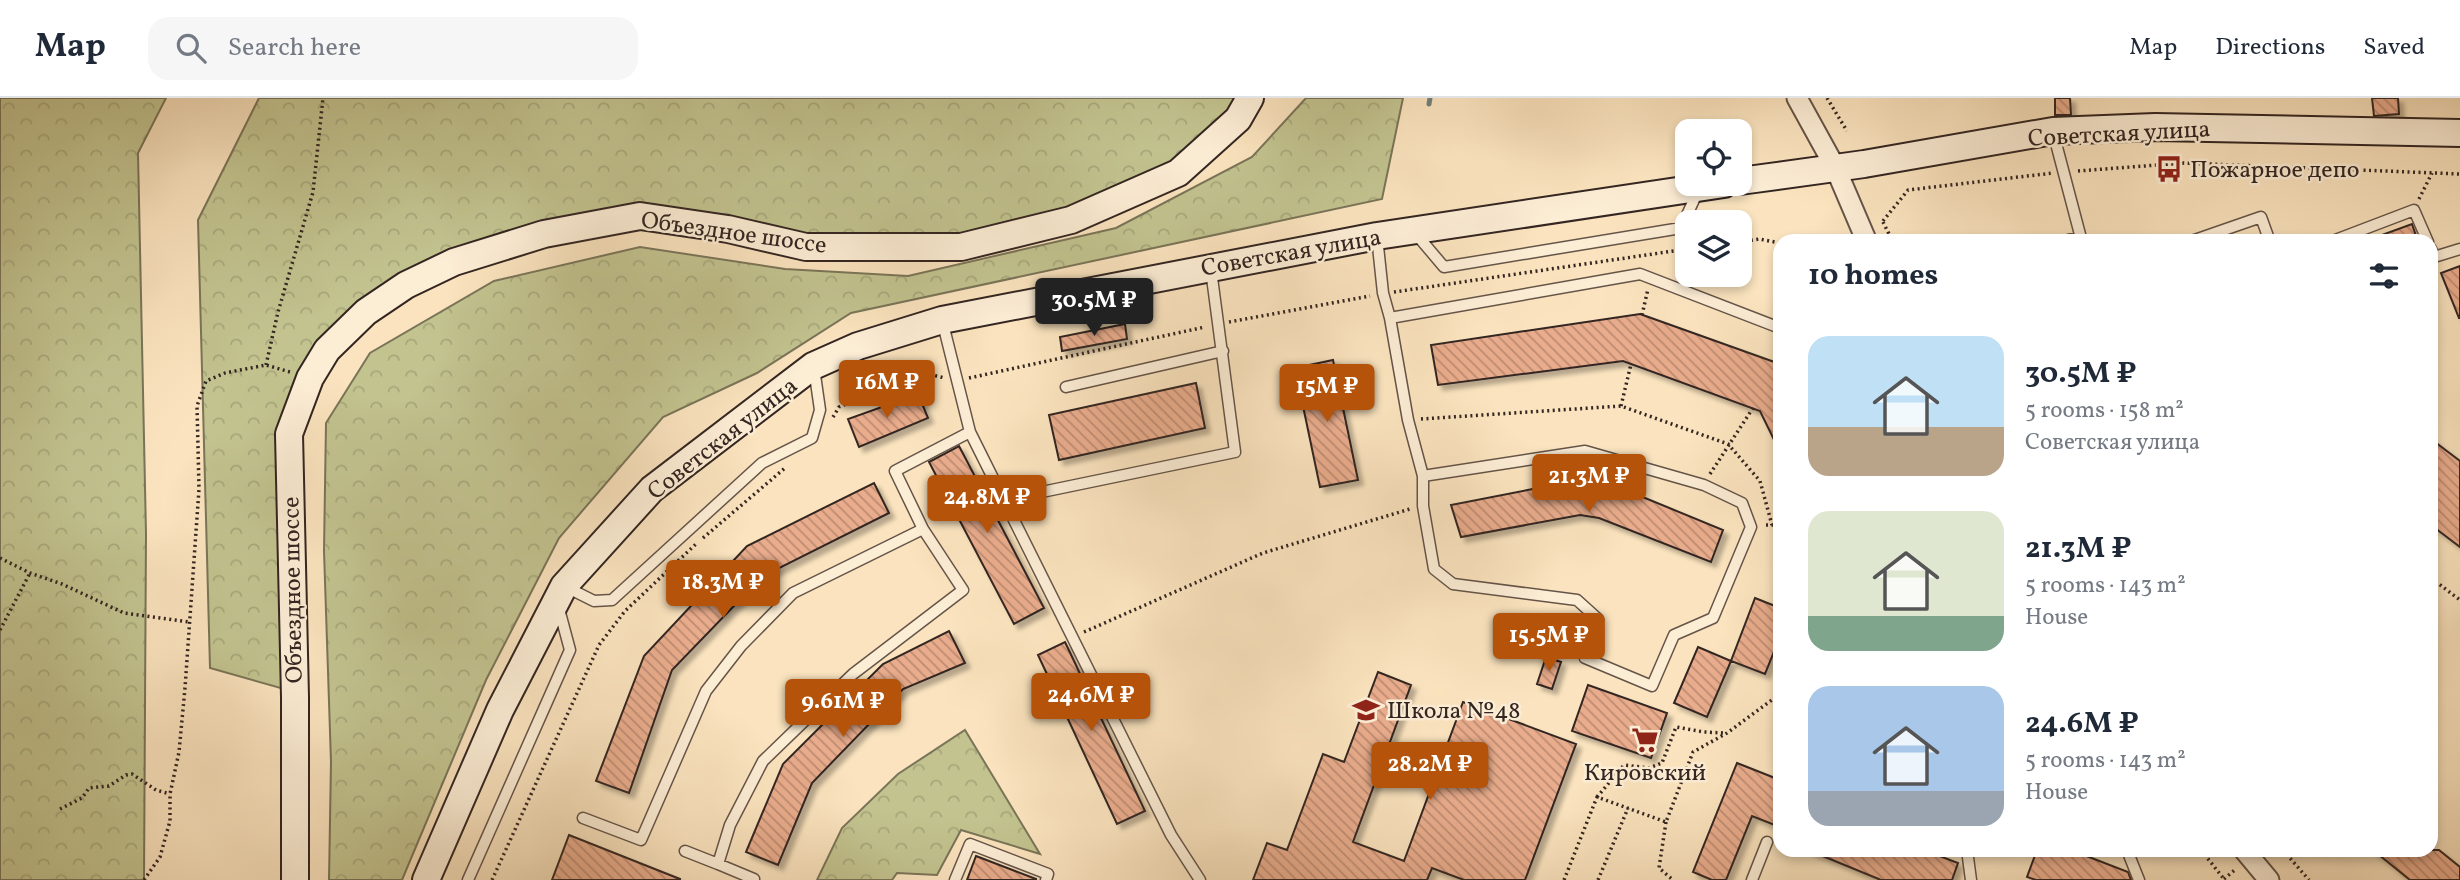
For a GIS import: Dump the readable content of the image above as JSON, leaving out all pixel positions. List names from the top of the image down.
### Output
{
  "streets": {
    "street": ["Советская улица", "Объездное шоссе"]
  },
  "places": {
    "bus stop": ["Пожарное депо"],
    "school or university": ["Школа №48"],
    "supermarket": ["Кировский"]
  },
  "page": {
    "header": "Map",
    "search": "Search here",
    "nav": ["Map", "Directions", "Saved"],
    "heading": "10 homes",
    "price": [
      "30.5M ₽",
      "16M ₽",
      "15M ₽",
      "21.3M ₽",
      "24.8M ₽",
      "18.3M ₽",
      "15.5M ₽",
      "24.6M ₽",
      "9.61M ₽",
      "28.2M ₽"
    ],
    "list": [
      {
        "name": "30.5M ₽",
        "note": "5 rooms · 158 m² · Советская улица"
      },
      {
        "name": "21.3M ₽",
        "note": "5 rooms · 143 m² · House"
      },
      {
        "name": "24.6M ₽",
        "note": "5 rooms · 143 m² · House"
      }
    ]
  }
}
